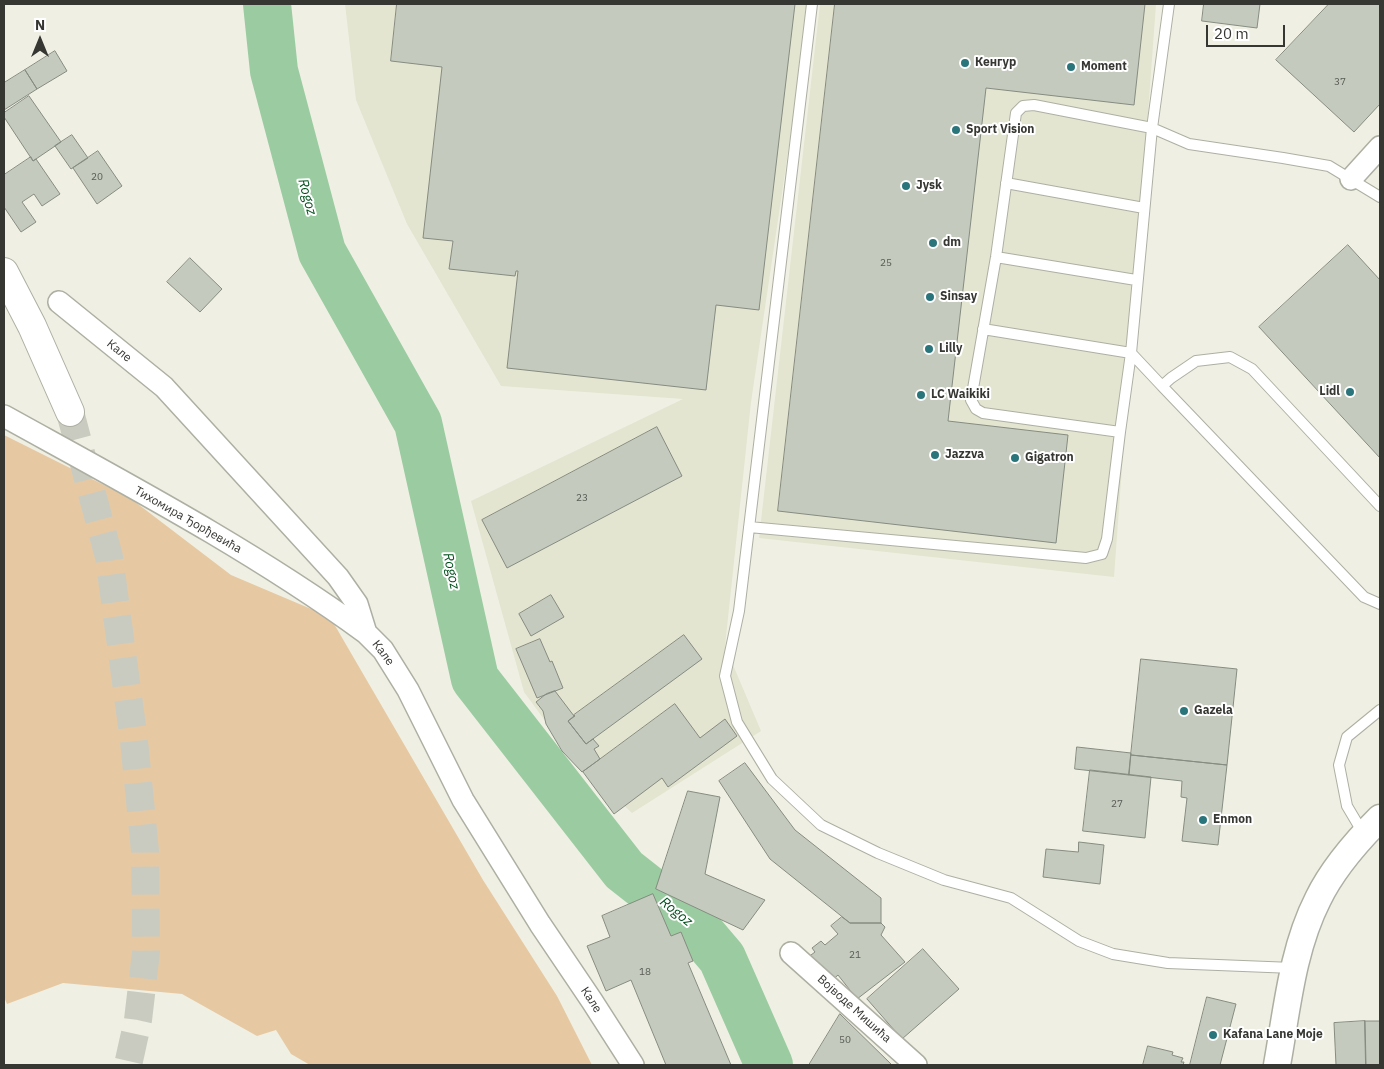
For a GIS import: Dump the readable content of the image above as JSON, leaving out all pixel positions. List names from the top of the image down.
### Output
{
  "streets": {
    "street": ["Кале", "Тихомира Ђорђевића", "Војводе Мишића"]
  },
  "crossings": [
    ["Кале", "Тихомира Ђорђевића"]
  ],
  "water": ["Rogoz"],
  "places": [
    "Кенгур",
    "Moment",
    "Sport Vision",
    "Jysk",
    "dm",
    "Sinsay",
    "Lilly",
    "Lidl",
    "LC Waikiki",
    "Jazzva",
    "Gigatron",
    "Gazela",
    "Enmon",
    "Kafana Lane Moje"
  ],
  "house_numbers": [
    "37",
    "20",
    "25",
    "23",
    "27",
    "21",
    "18",
    "50"
  ],
  "scale_bar": "20 m",
  "north": "top"
}
